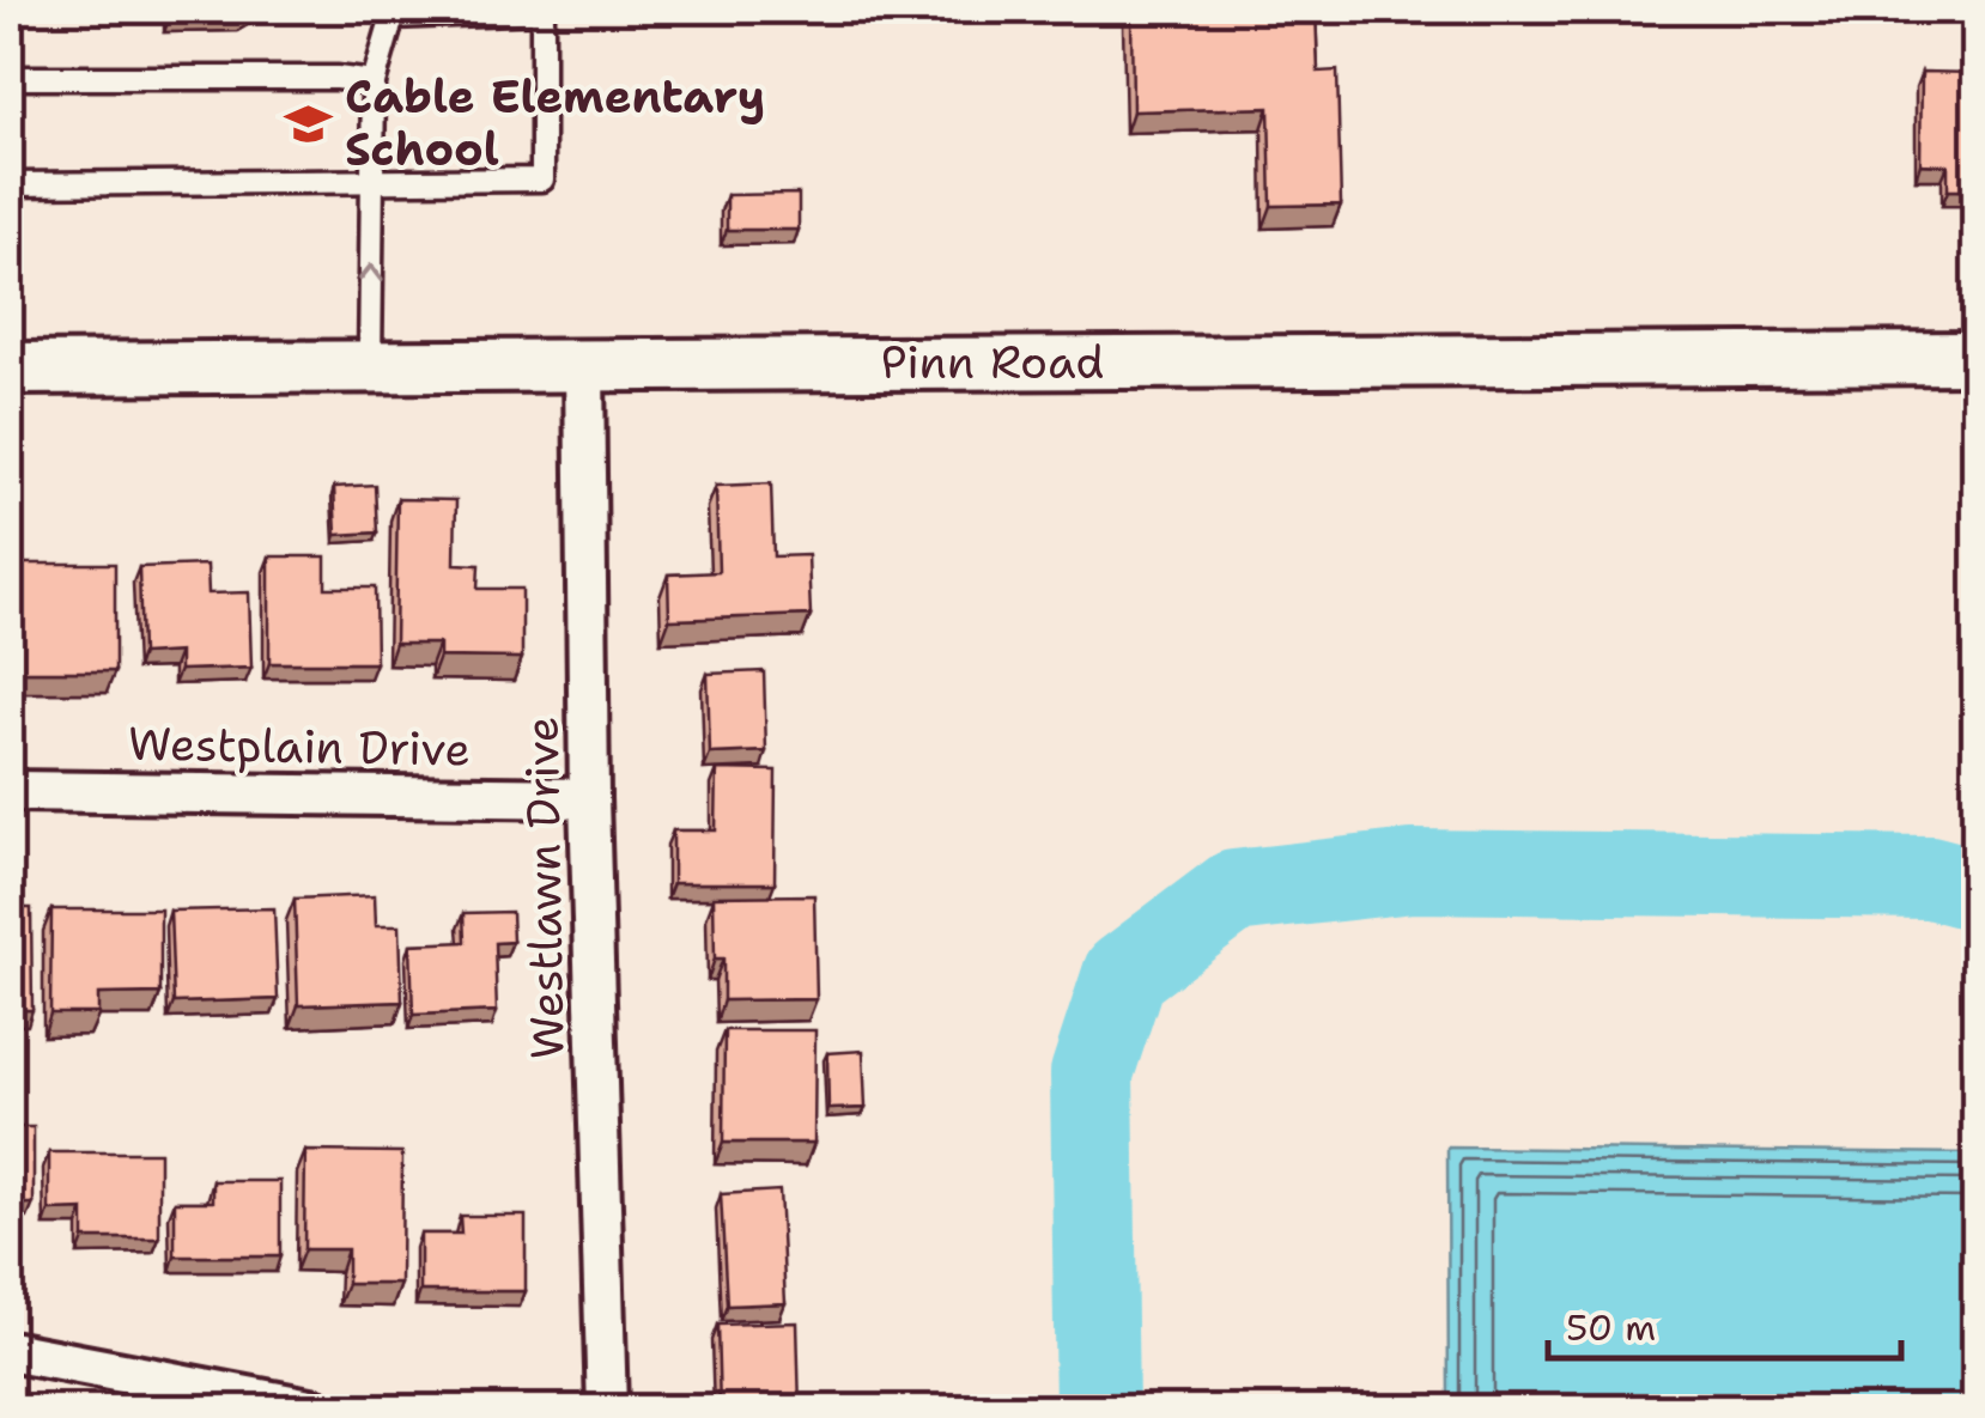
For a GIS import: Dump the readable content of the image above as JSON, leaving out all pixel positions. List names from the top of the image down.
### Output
{
  "streets": {
    "street": ["Pinn Road", "Westplain Drive", "Westlawn Drive"]
  },
  "crossings": [
    ["Pinn Road", "Westlawn Drive"],
    ["Westplain Drive", "Westlawn Drive"]
  ],
  "places": {
    "school or university": ["Cable Elementary School"]
  },
  "scale_bar": "50 m"
}
